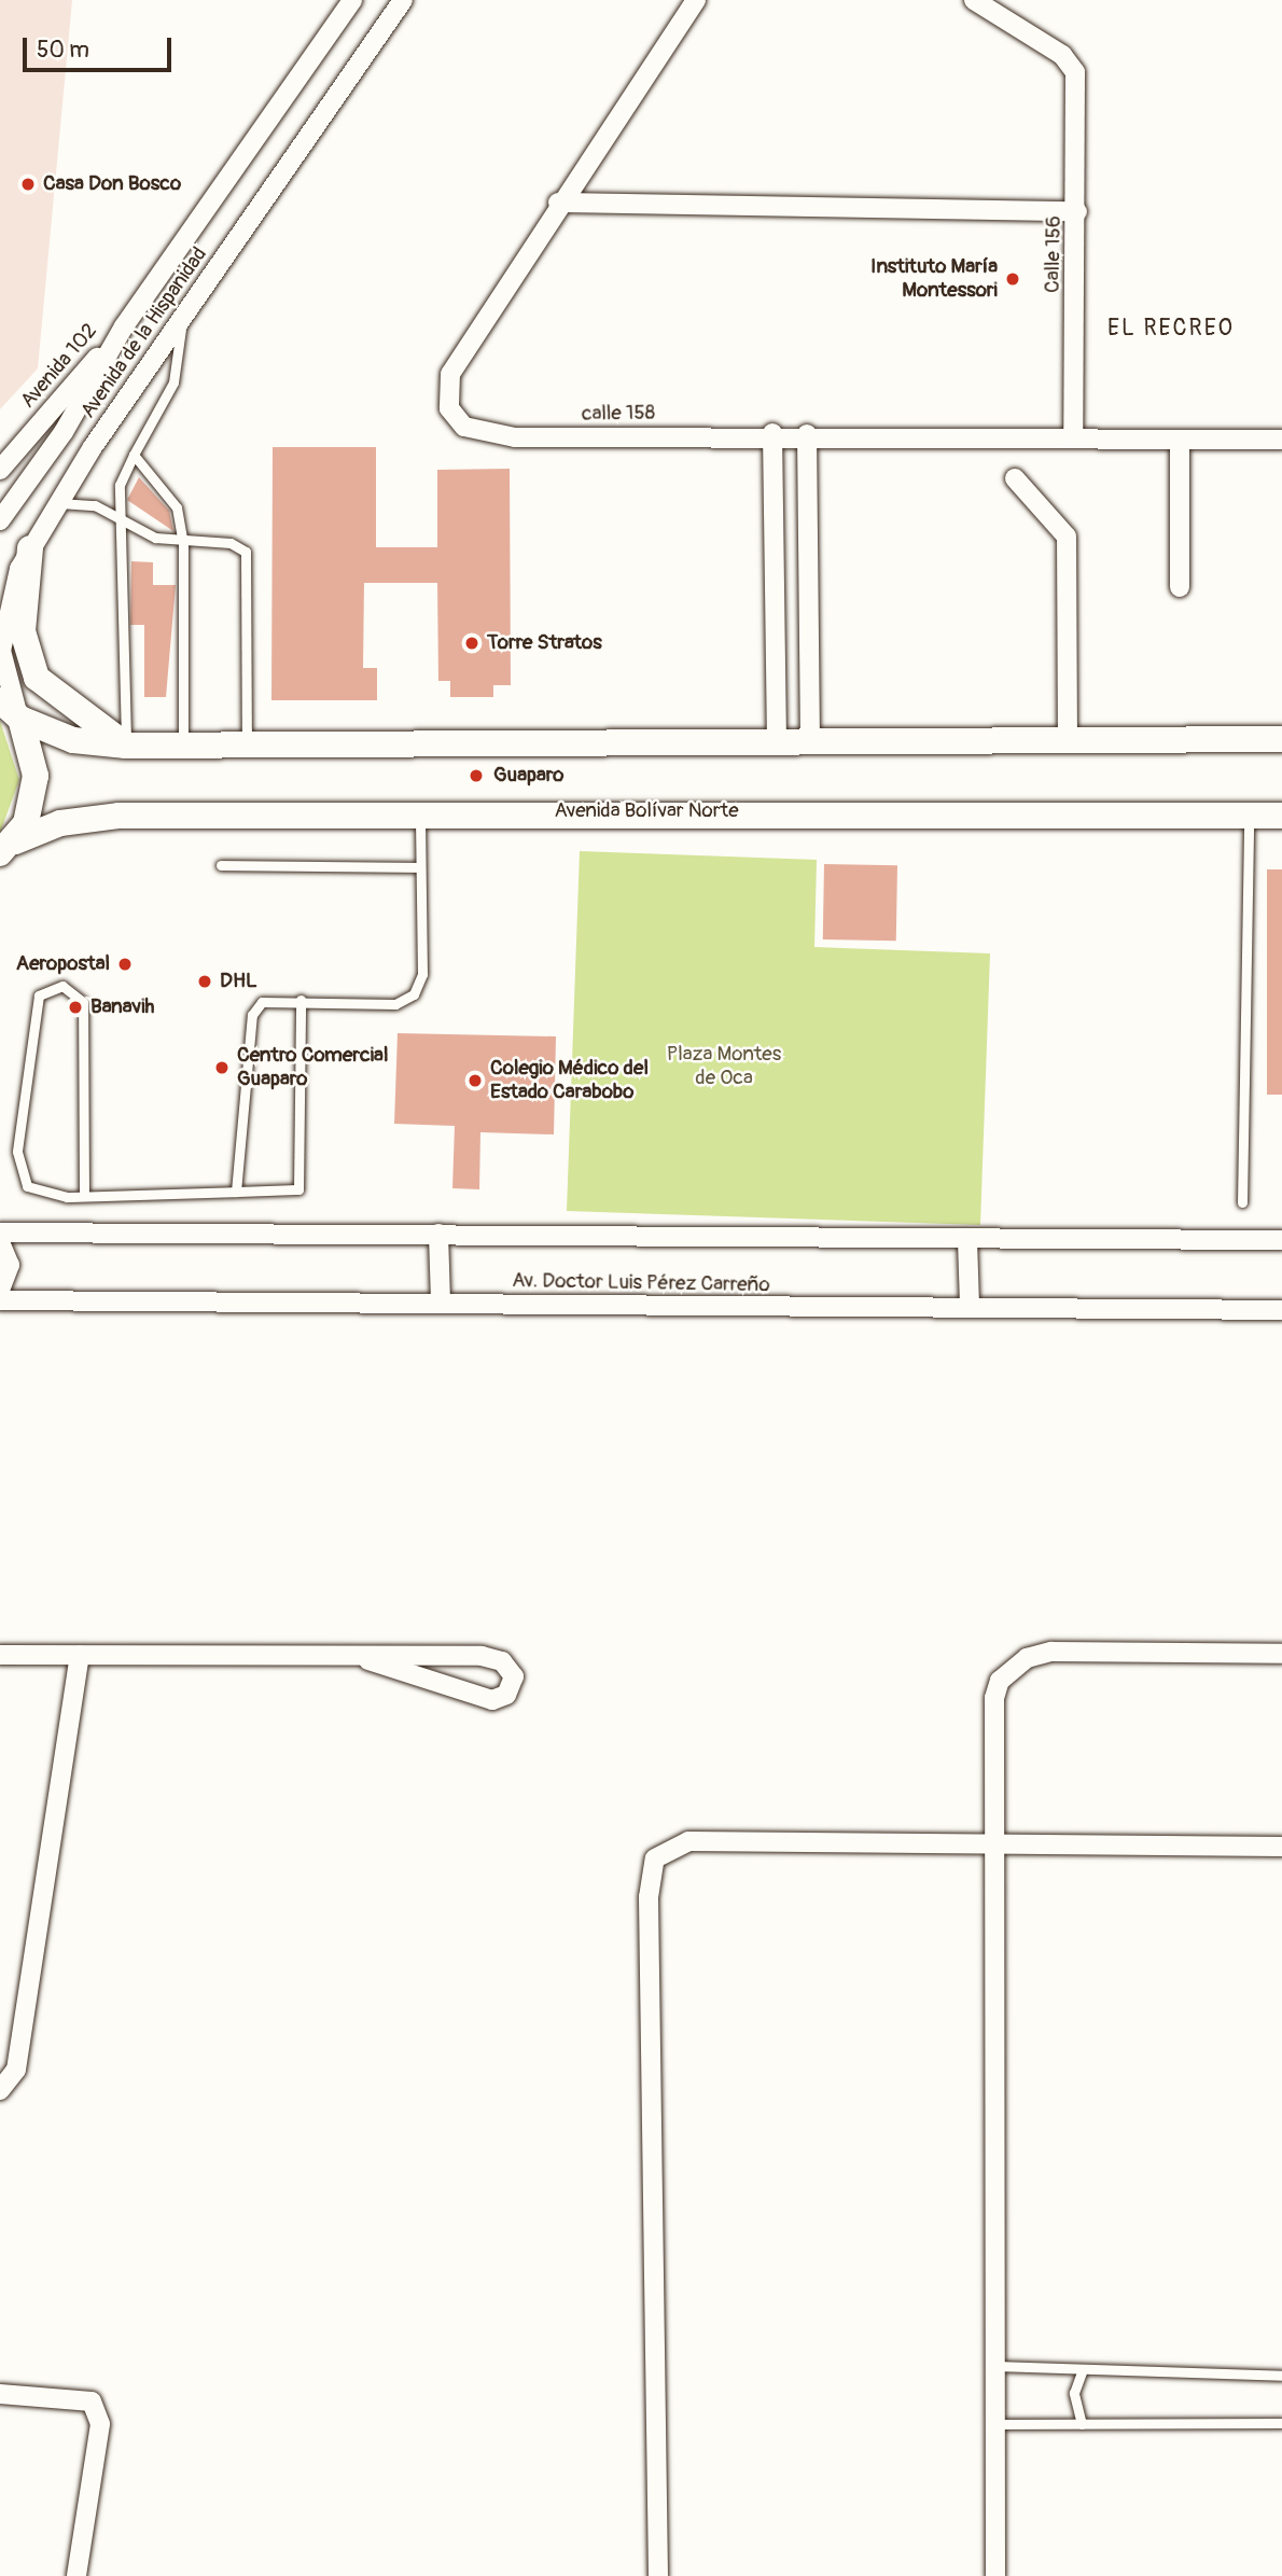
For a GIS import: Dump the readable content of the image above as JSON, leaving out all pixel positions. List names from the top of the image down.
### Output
{
  "streets": {
    "main road": ["Avenida Bolívar Norte"],
    "street": [
      "Calle 156",
      "Avenida de la Hispanidad",
      "Avenida 102",
      "calle 158",
      "Av. Doctor Luis Pérez Carreño"
    ]
  },
  "crossings": [
    ["Calle 156", "calle 158"],
    ["Avenida de la Hispanidad", "Avenida 102"]
  ],
  "districts": ["EL RECREO"],
  "parks": ["Plaza Montes de Oca"],
  "places": [
    "Casa Don Bosco",
    "Instituto María Montessori",
    "Torre Stratos",
    "Guaparo",
    "Aeropostal",
    "DHL",
    "Banavih",
    "Centro Comercial Guaparo",
    "Colegio Médico del Estado Carabobo"
  ],
  "scale_bar": "50 m"
}
